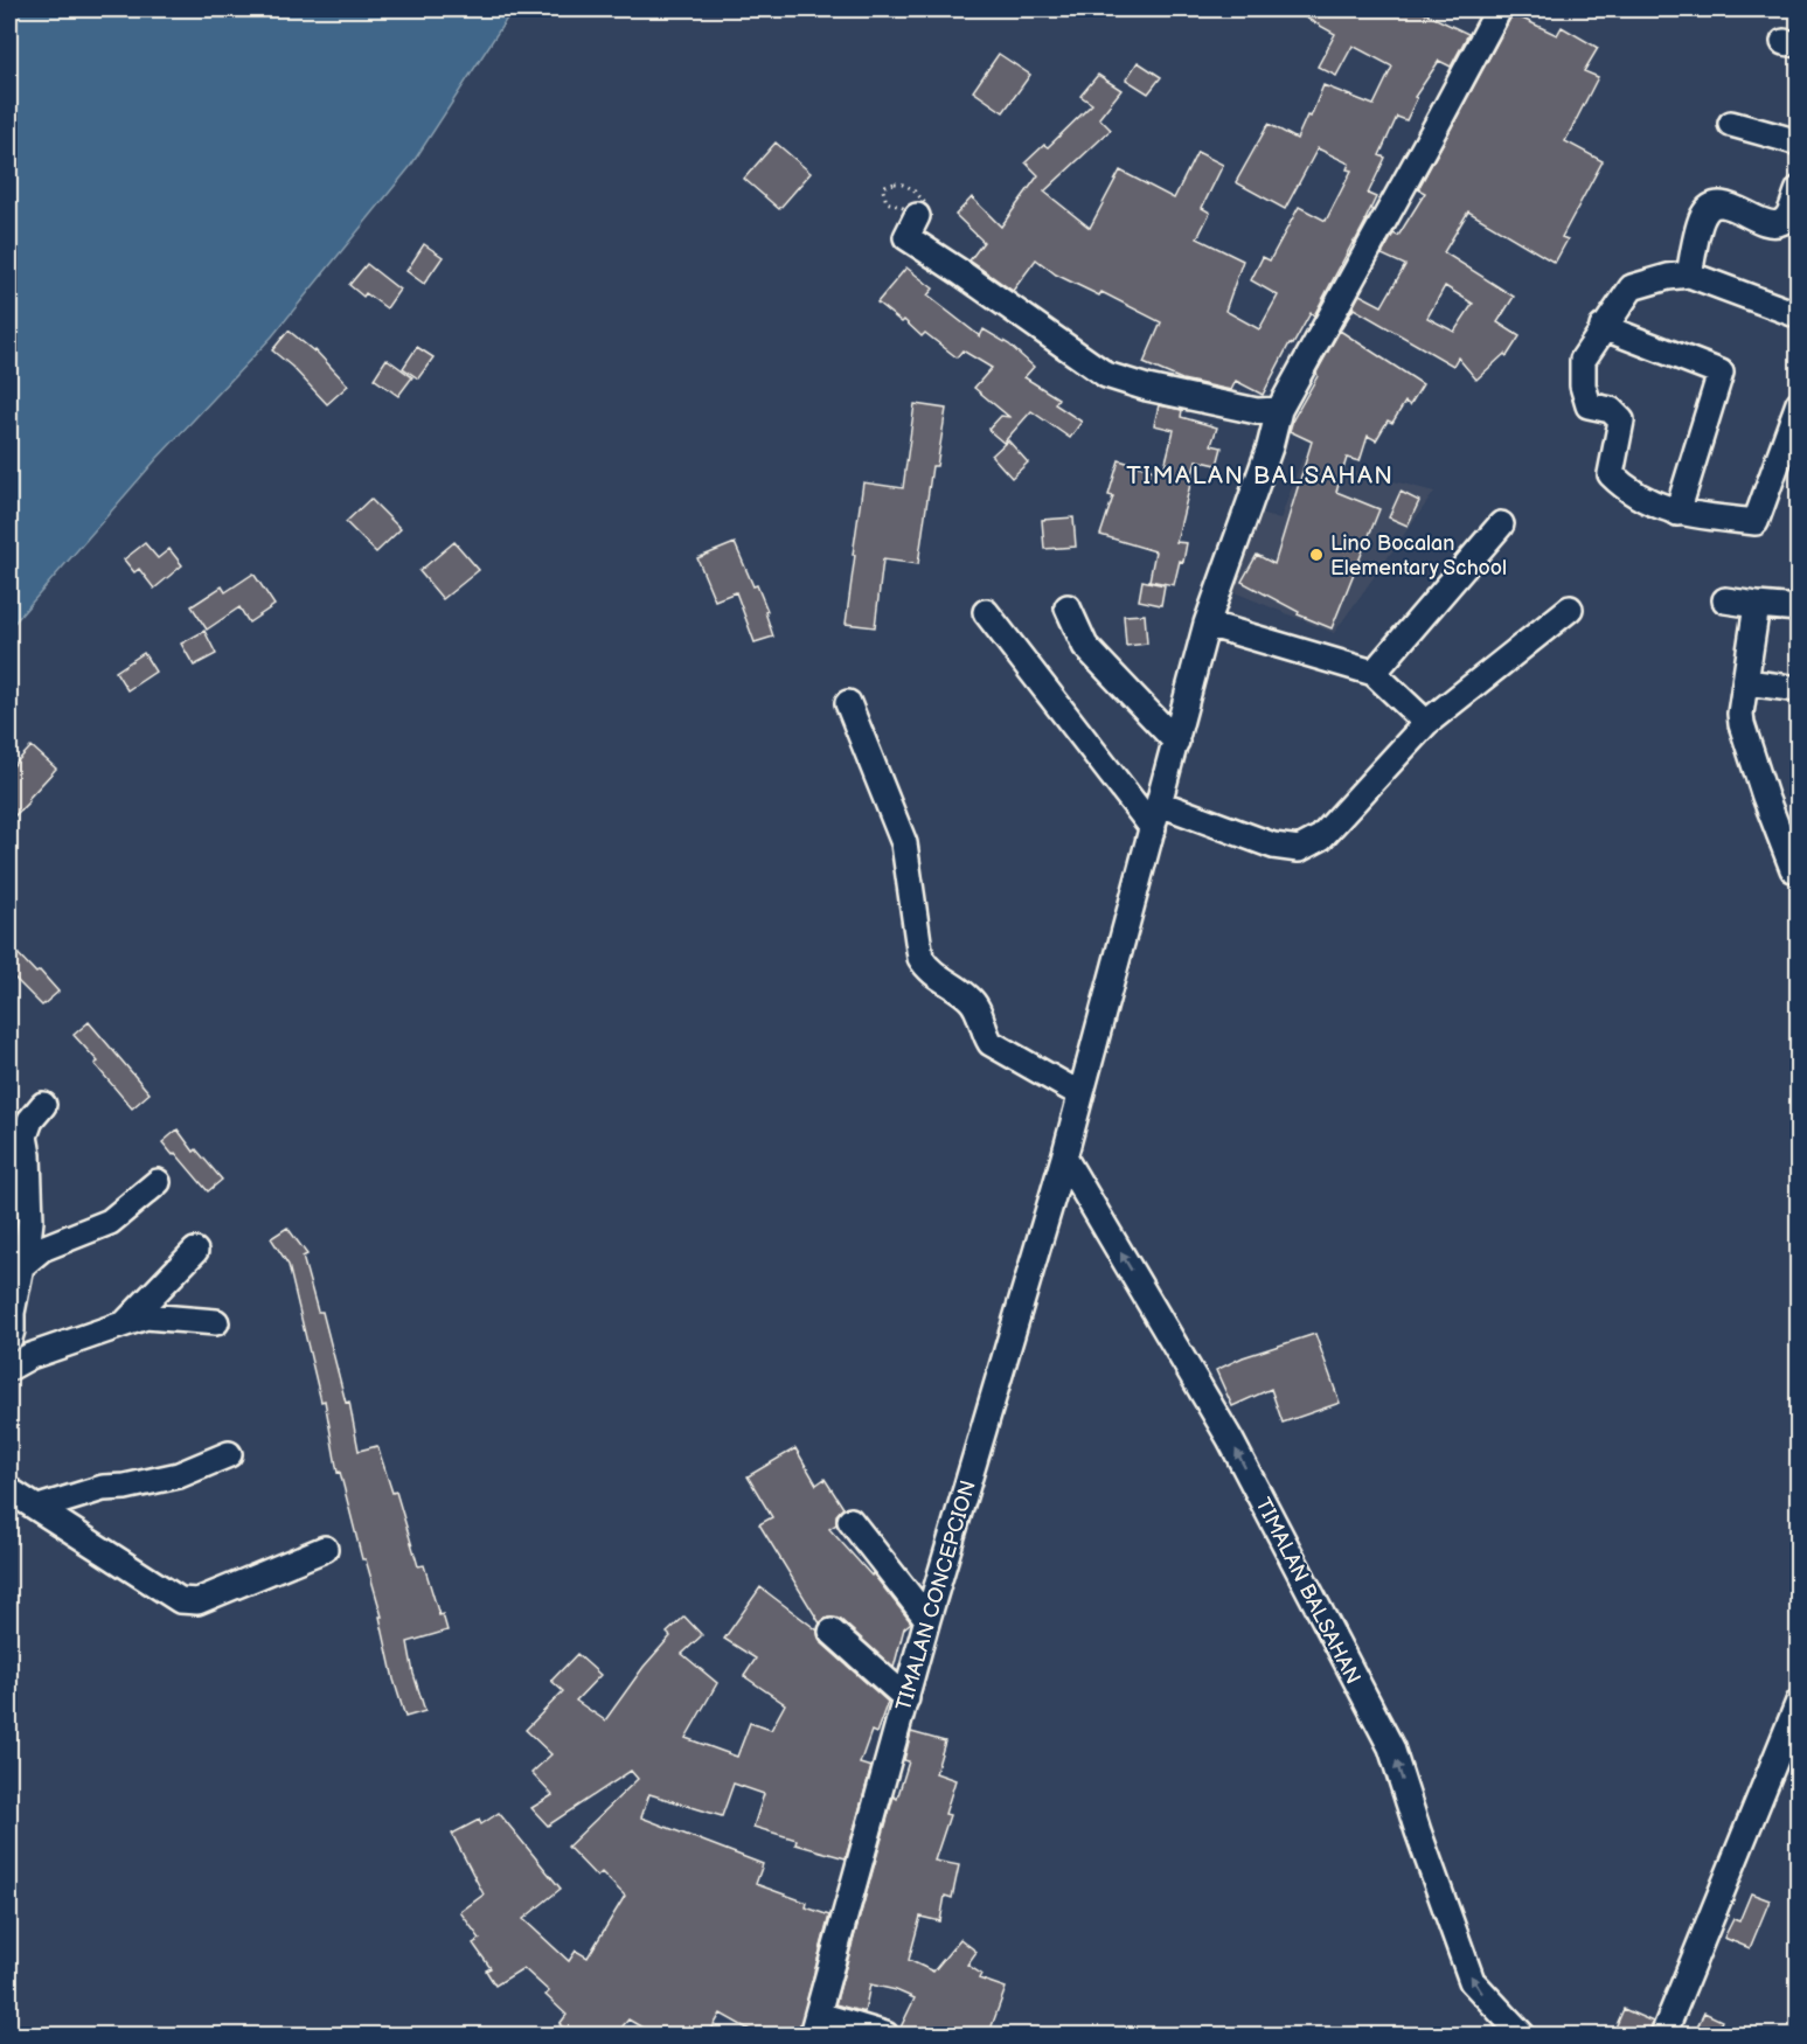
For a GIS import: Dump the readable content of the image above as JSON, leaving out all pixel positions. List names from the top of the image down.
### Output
{
  "streets": {
    "street": ["TIMALAN BALSAHAN", "TIMALAN CONCEPCION"]
  },
  "crossings": [
    ["TIMALAN BALSAHAN", "TIMALAN CONCEPCION"]
  ],
  "one_way": ["TIMALAN BALSAHAN"],
  "districts": ["TIMALAN BALSAHAN"],
  "places": ["Lino Bocalan Elementary School"]
}
